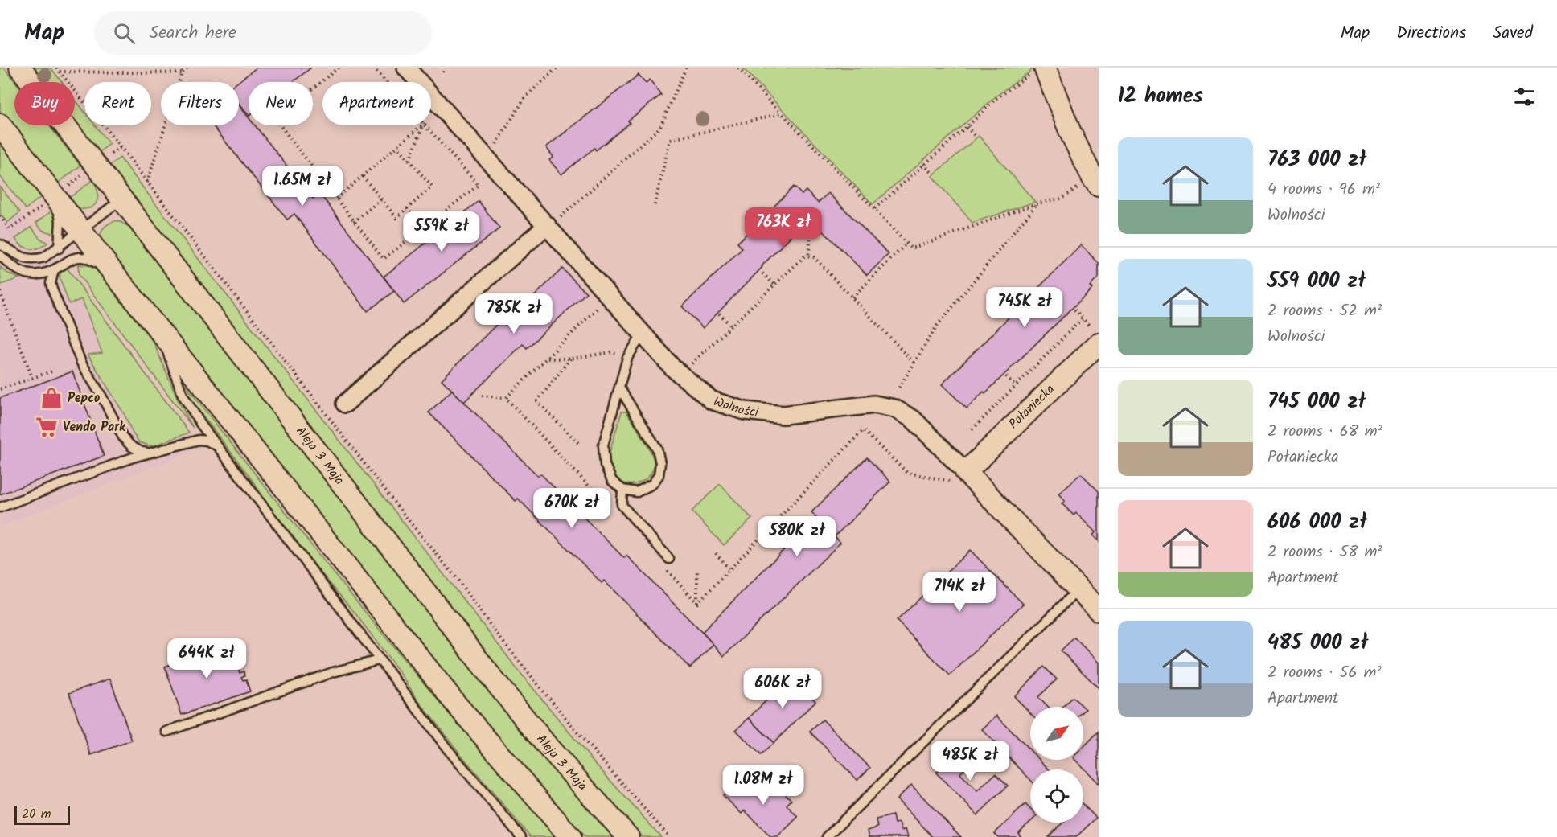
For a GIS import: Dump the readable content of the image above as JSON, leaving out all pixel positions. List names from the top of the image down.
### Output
{
  "streets": {
    "street": ["Wolności", "Połaniecka", "Aleja 3 Maja"]
  },
  "crossings": [
    ["Wolności", "Połaniecka"]
  ],
  "places": {
    "shop": ["Pepco"],
    "supermarket": ["Vendo Park"]
  },
  "scale_bar": "20 m",
  "north": "top right",
  "page": {
    "header": "Map",
    "search": "Search here",
    "nav": ["Map", "Directions", "Saved"],
    "heading": "12 homes",
    "chip": [
      "Buy",
      "Rent",
      "Filters",
      "New",
      "Apartment"
    ],
    "list": [
      {
        "name": "763 000 zł",
        "note": "4 rooms · 96 m² · Wolności"
      },
      {
        "name": "559 000 zł",
        "note": "2 rooms · 52 m² · Wolności"
      },
      {
        "name": "745 000 zł",
        "note": "2 rooms · 68 m² · Połaniecka"
      },
      {
        "name": "606 000 zł",
        "note": "2 rooms · 58 m² · Apartment"
      },
      {
        "name": "485 000 zł",
        "note": "2 rooms · 56 m² · Apartment"
      }
    ],
    "price": [
      "1.65M zł",
      "763K zł",
      "559K zł",
      "745K zł",
      "785K zł",
      "670K zł",
      "580K zł",
      "714K zł",
      "644K zł",
      "606K zł",
      "485K zł",
      "1.08M zł"
    ],
    "scale": "20 m"
  }
}
